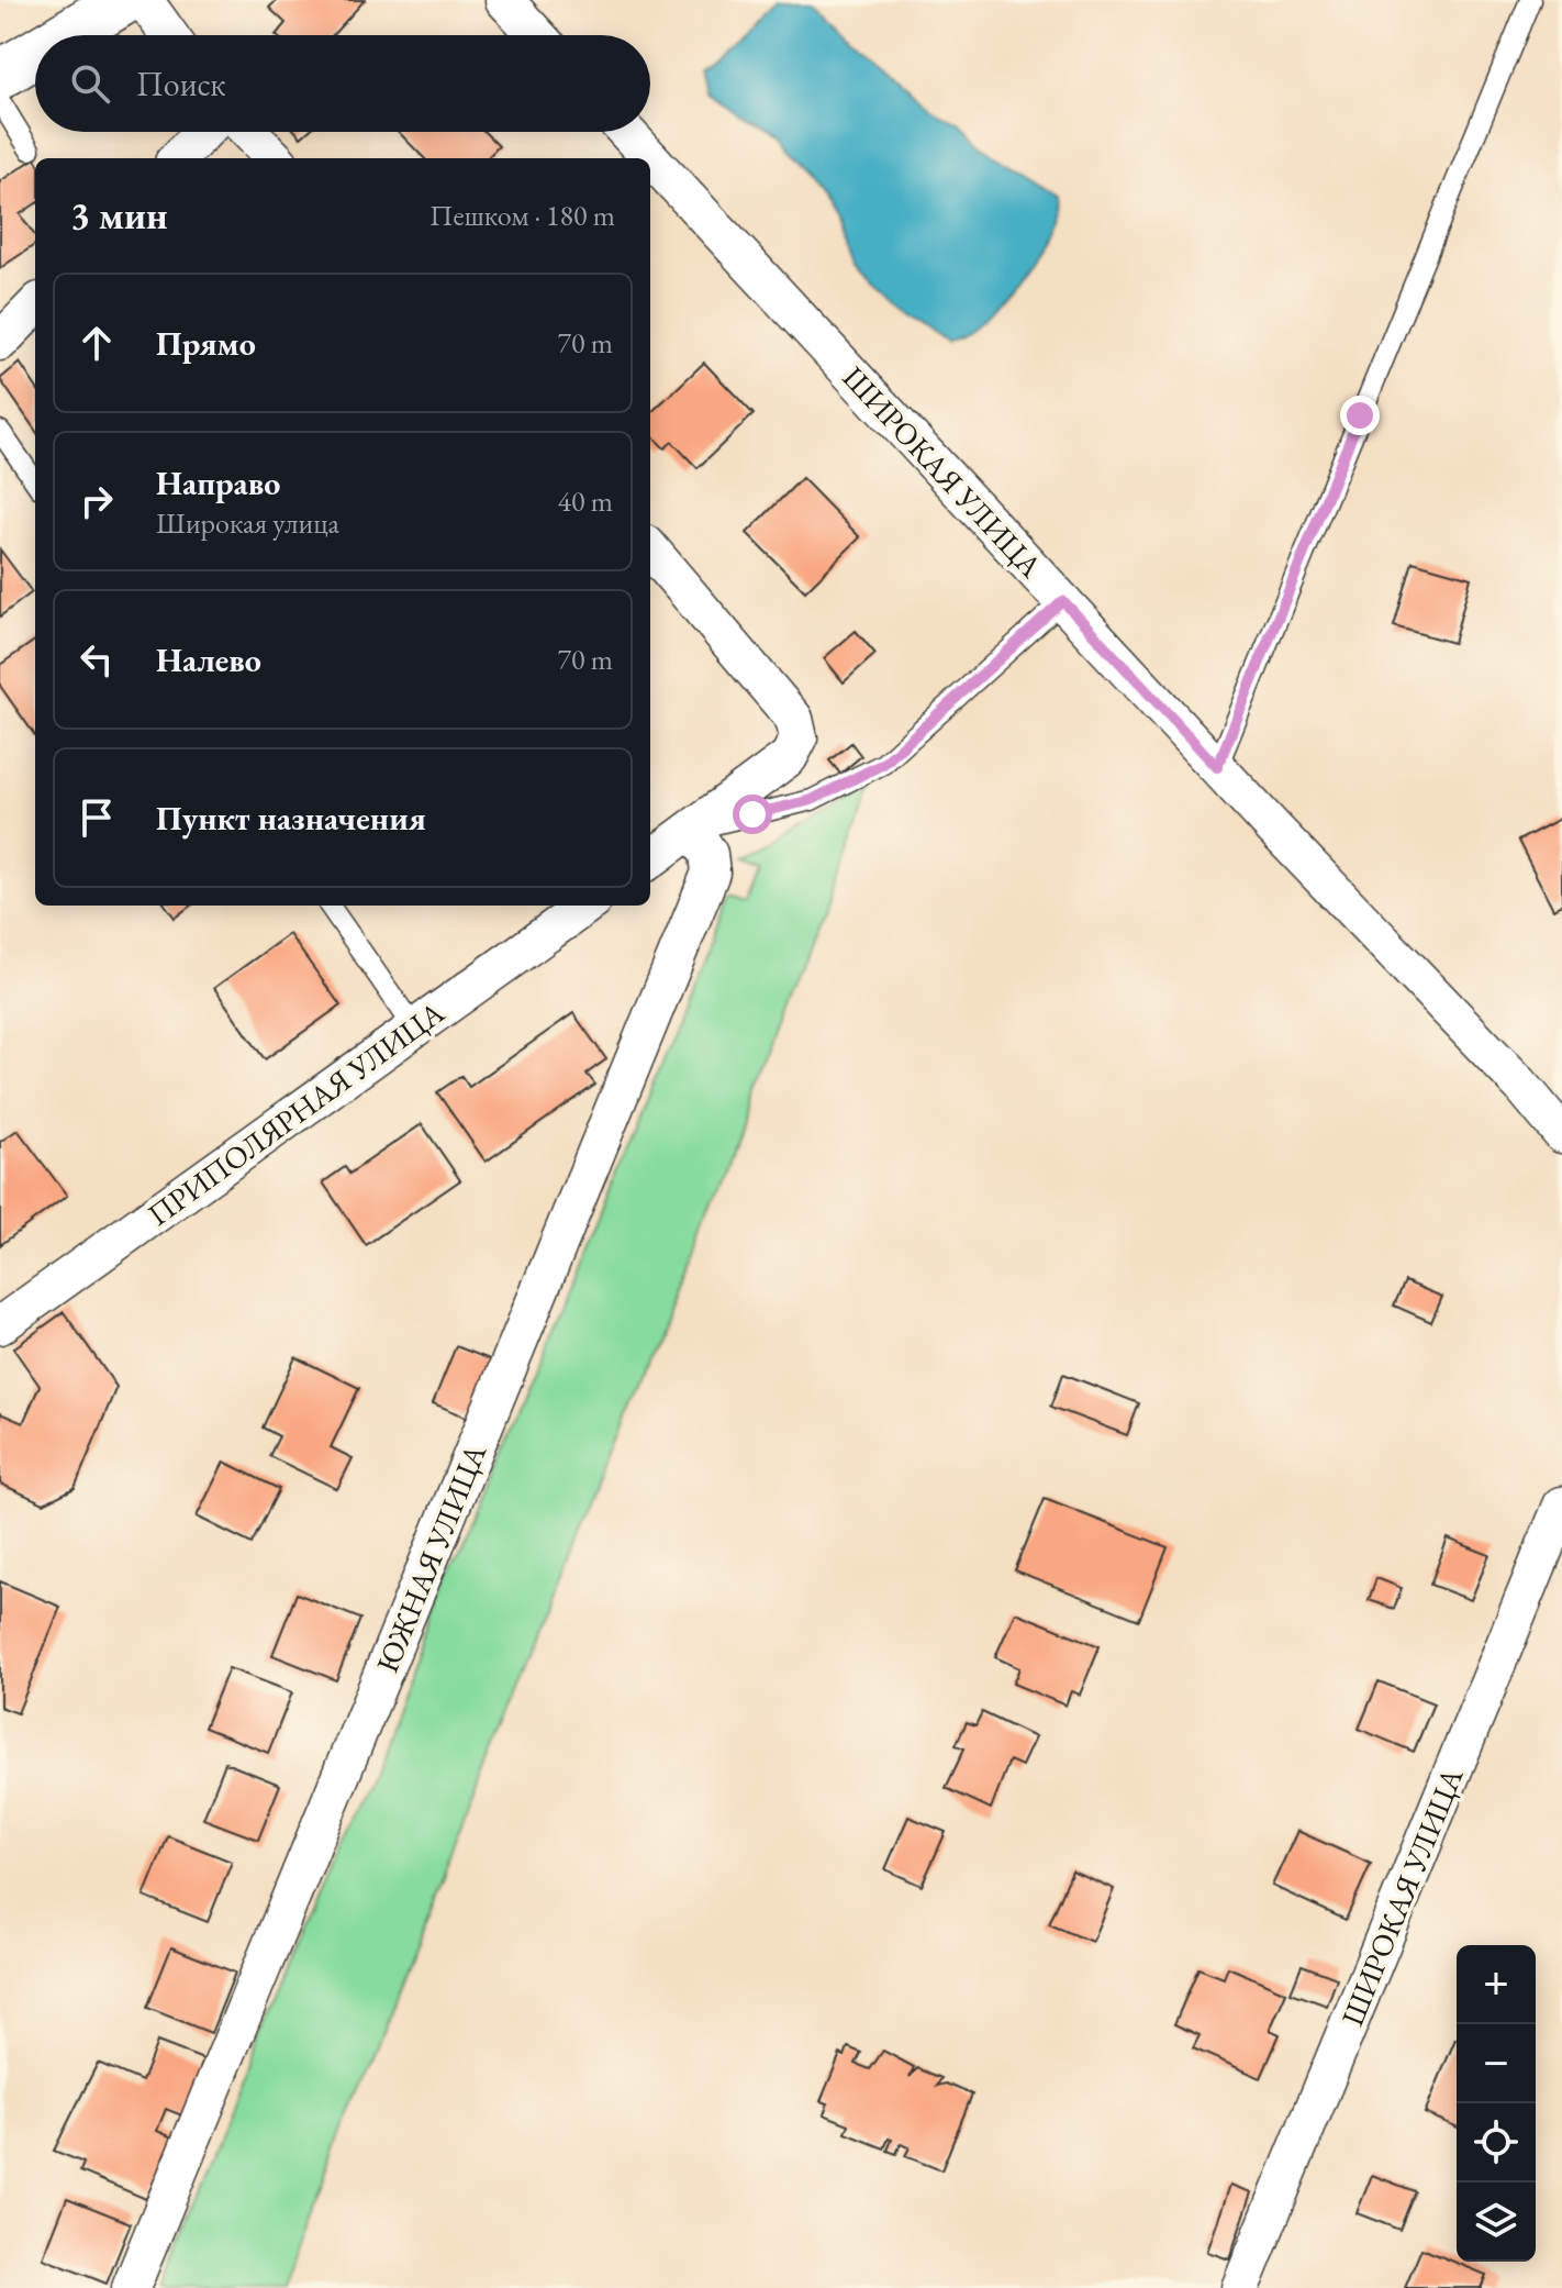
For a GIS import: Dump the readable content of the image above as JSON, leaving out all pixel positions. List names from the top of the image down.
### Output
{
  "streets": {
    "street": ["ШИРОКАЯ УЛИЦА", "ПРИПОЛЯРНАЯ УЛИЦА", "ЮЖНАЯ УЛИЦА"]
  },
  "page": {
    "search": "Поиск",
    "heading": ["3 мин", "Пешком · 180 m"],
    "list": [
      ["Прямо", "70 m"],
      ["Направо", "Широкая улица", "40 m"],
      ["Налево", "70 m"],
      "Пункт назначения"
    ],
    "map_buttons": ["+", "−"]
  }
}
